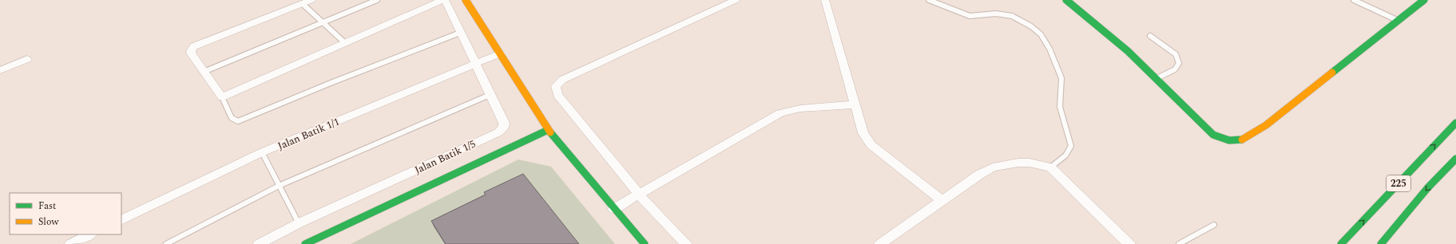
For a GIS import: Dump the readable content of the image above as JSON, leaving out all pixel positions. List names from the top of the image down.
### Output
{
  "streets": {
    "main road": ["225"],
    "street": ["Jalan Batik 1/1", "Jalan Batik 1/5"]
  },
  "crossings": [
    ["Jalan Batik 1/1", "Jalan Batik 1/5"]
  ],
  "legend": ["Fast", "Slow"]
}
